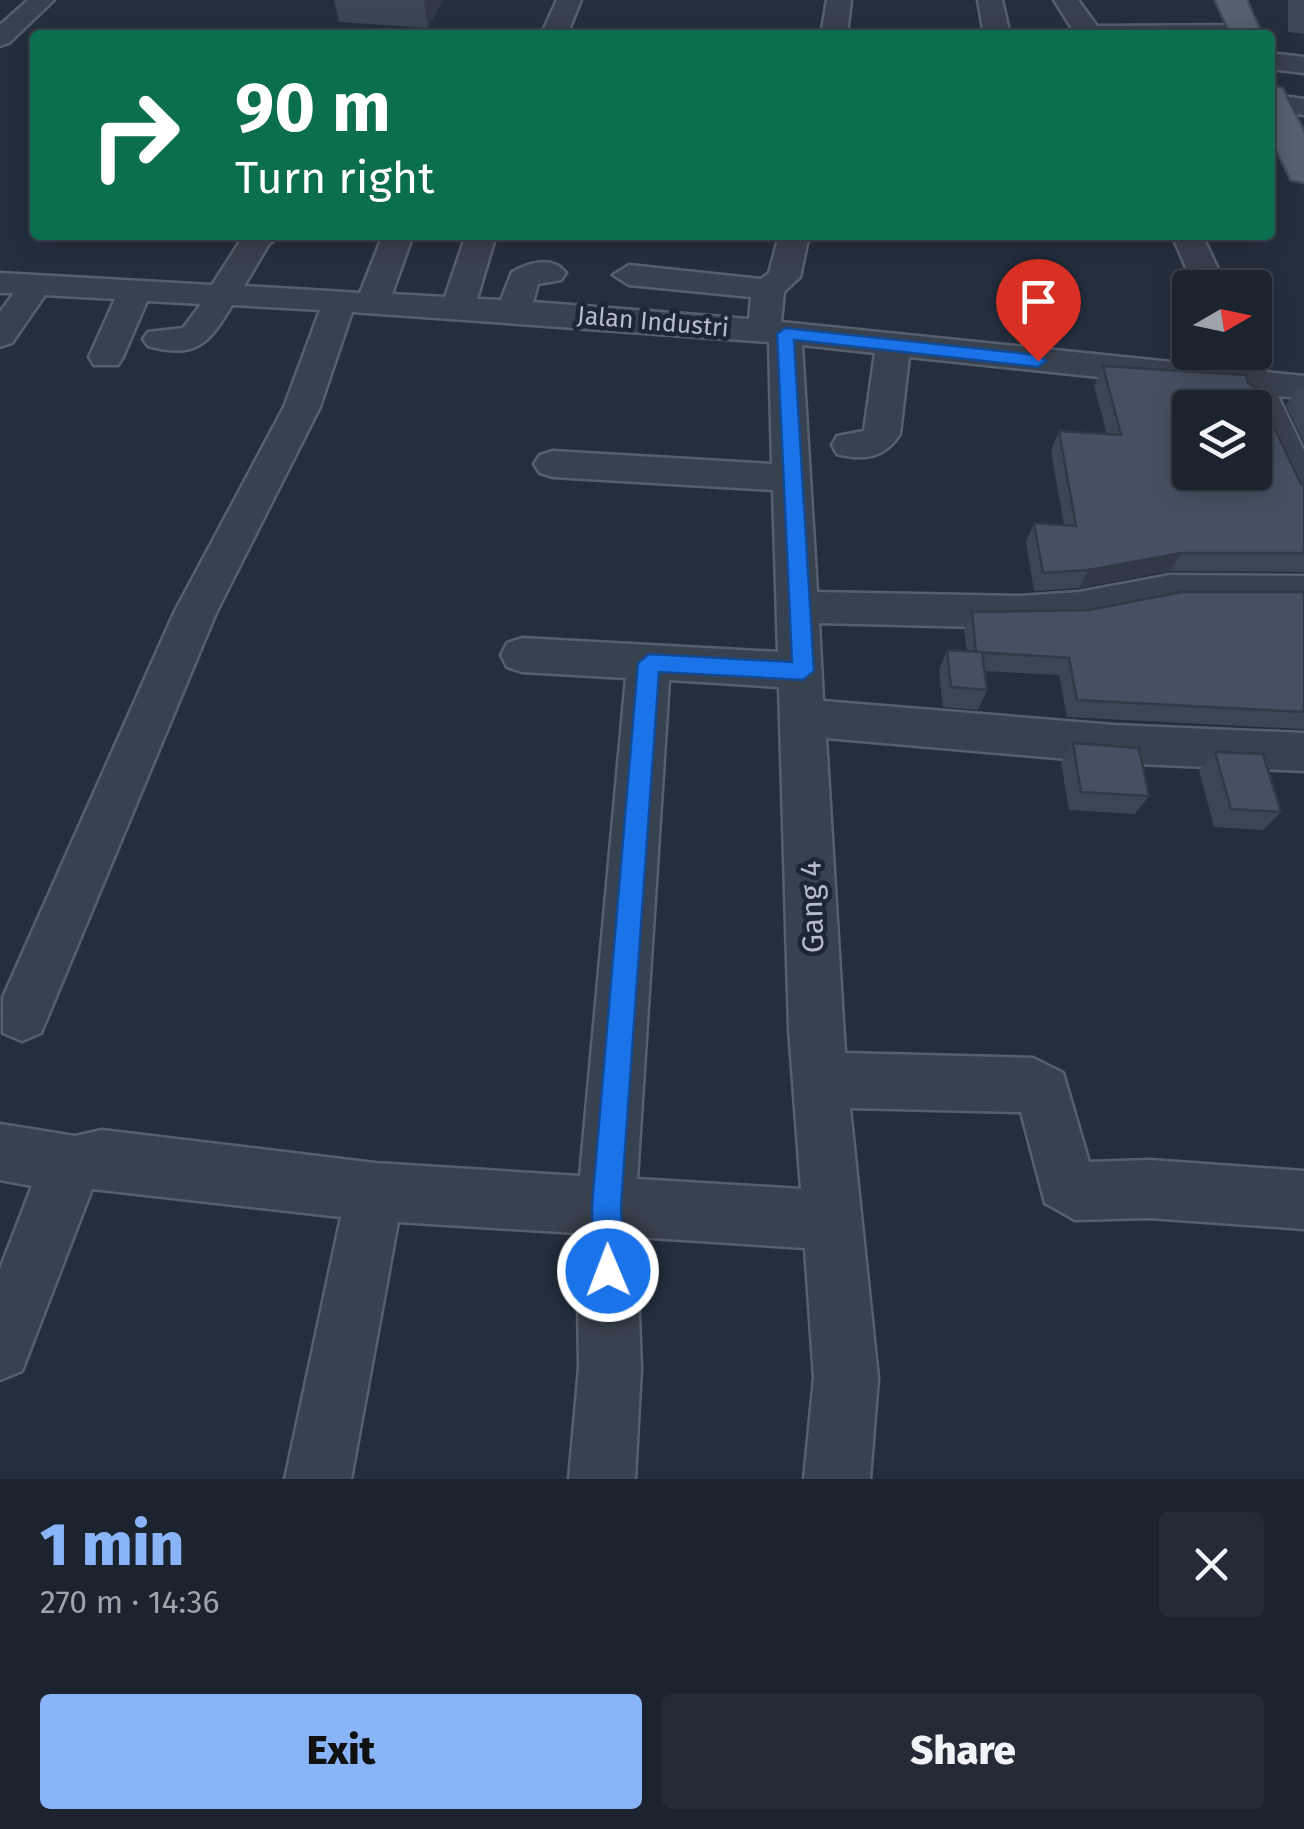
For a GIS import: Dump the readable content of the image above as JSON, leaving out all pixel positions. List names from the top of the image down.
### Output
{
  "streets": {
    "street": ["Jalan Industri", "Gang 4"]
  },
  "crossings": [
    ["Jalan Industri", "Gang 4"]
  ],
  "north": "right",
  "page": {
    "turn": ["90 m", "Turn right"],
    "heading": ["1 min", "270 m · 14:36"],
    "buttons": ["Exit", "Share"]
  }
}
